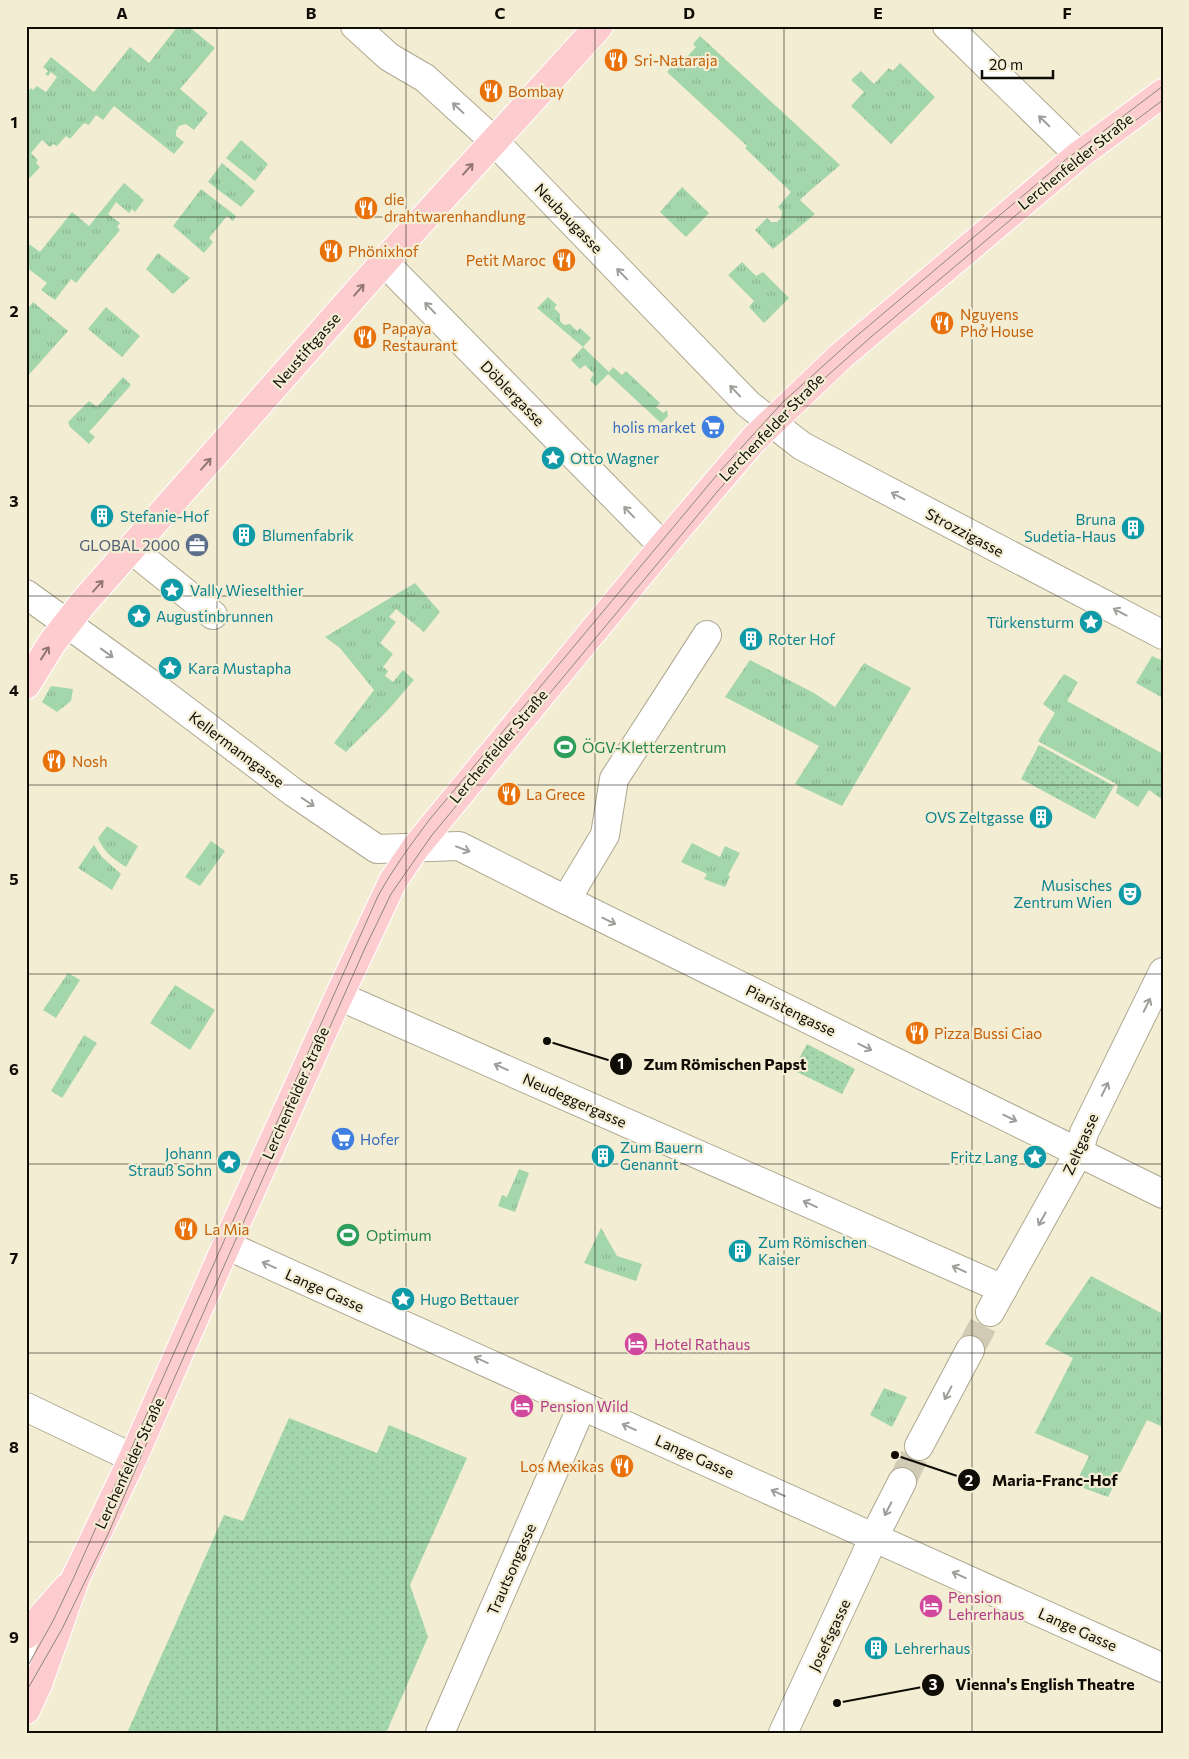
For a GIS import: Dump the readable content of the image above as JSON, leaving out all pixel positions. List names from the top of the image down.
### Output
{
  "streets": {
    "main road": ["Lerchenfelder Straße", "Neustiftgasse"],
    "street": [
      "Neubaugasse",
      "Döblergasse",
      "Strozzigasse",
      "Kellermanngasse",
      "Piaristengasse",
      "Neudeggergasse",
      "Zeltgasse",
      "Lange Gasse",
      "Trautsongasse",
      "Josefsgasse"
    ]
  },
  "crossings": [
    ["Lerchenfelder Straße", "Neubaugasse"],
    ["Lerchenfelder Straße", "Döblergasse"],
    ["Lerchenfelder Straße", "Strozzigasse"],
    ["Lerchenfelder Straße", "Kellermanngasse"],
    ["Lerchenfelder Straße", "Piaristengasse"],
    ["Lerchenfelder Straße", "Neudeggergasse"],
    ["Lerchenfelder Straße", "Lange Gasse"],
    ["Neubaugasse", "Neustiftgasse"],
    ["Neubaugasse", "Strozzigasse"],
    ["Neustiftgasse", "Döblergasse"],
    ["Neustiftgasse", "Kellermanngasse"],
    ["Kellermanngasse", "Piaristengasse"],
    ["Piaristengasse", "Zeltgasse"],
    ["Neudeggergasse", "Zeltgasse"],
    ["Lange Gasse", "Trautsongasse"],
    ["Lange Gasse", "Josefsgasse"]
  ],
  "one_way": [
    "Neubaugasse",
    "Neustiftgasse",
    "Döblergasse",
    "Strozzigasse",
    "Kellermanngasse",
    "Piaristengasse",
    "Neudeggergasse",
    "Lange Gasse"
  ],
  "places": {
    "restaurant": [
      "Sri-Nataraja",
      "Bombay",
      "die drahtwarenhandlung",
      "Phönixhof",
      "Petit Maroc",
      "Nguyens Phở House",
      "Papaya Restaurant",
      "Nosh",
      "La Grece",
      "Pizza Bussi Ciao",
      "La Mia",
      "Los Mexikas"
    ],
    "supermarket": ["holis market", "Hofer"],
    "place": [
      "Otto Wagner",
      "Vally Wieselthier",
      "Augustinbrunnen",
      "Türkensturm",
      "Kara Mustapha",
      "Fritz Lang",
      "Johann Strauß Sohn",
      "Hugo Bettauer"
    ],
    "building": [
      "Stefanie-Hof",
      "Bruna Sudetia-Haus",
      "Blumenfabrik",
      "Roter Hof",
      "OVS Zeltgasse",
      "Zum Bauern Genannt",
      "Zum Römischen Kaiser",
      "Lehrerhaus"
    ],
    "office": ["GLOBAL 2000"],
    "sports": ["ÖGV-Kletterzentrum", "Optimum"],
    "theatre": ["Musisches Zentrum Wien"],
    "other": ["Zum Römischen Papst", "Maria-Franc-Hof", "Vienna's English Theatre"],
    "hotel": ["Hotel Rathaus", "Pension Wild", "Pension Lehrerhaus"]
  },
  "scale_bar": "20 m",
  "grid": {
    "columns": [
      "A",
      "B",
      "C",
      "D",
      "E",
      "F"
    ],
    "rows": [
      "1",
      "2",
      "3",
      "4",
      "5",
      "6",
      "7",
      "8",
      "9"
    ]
  }
}
